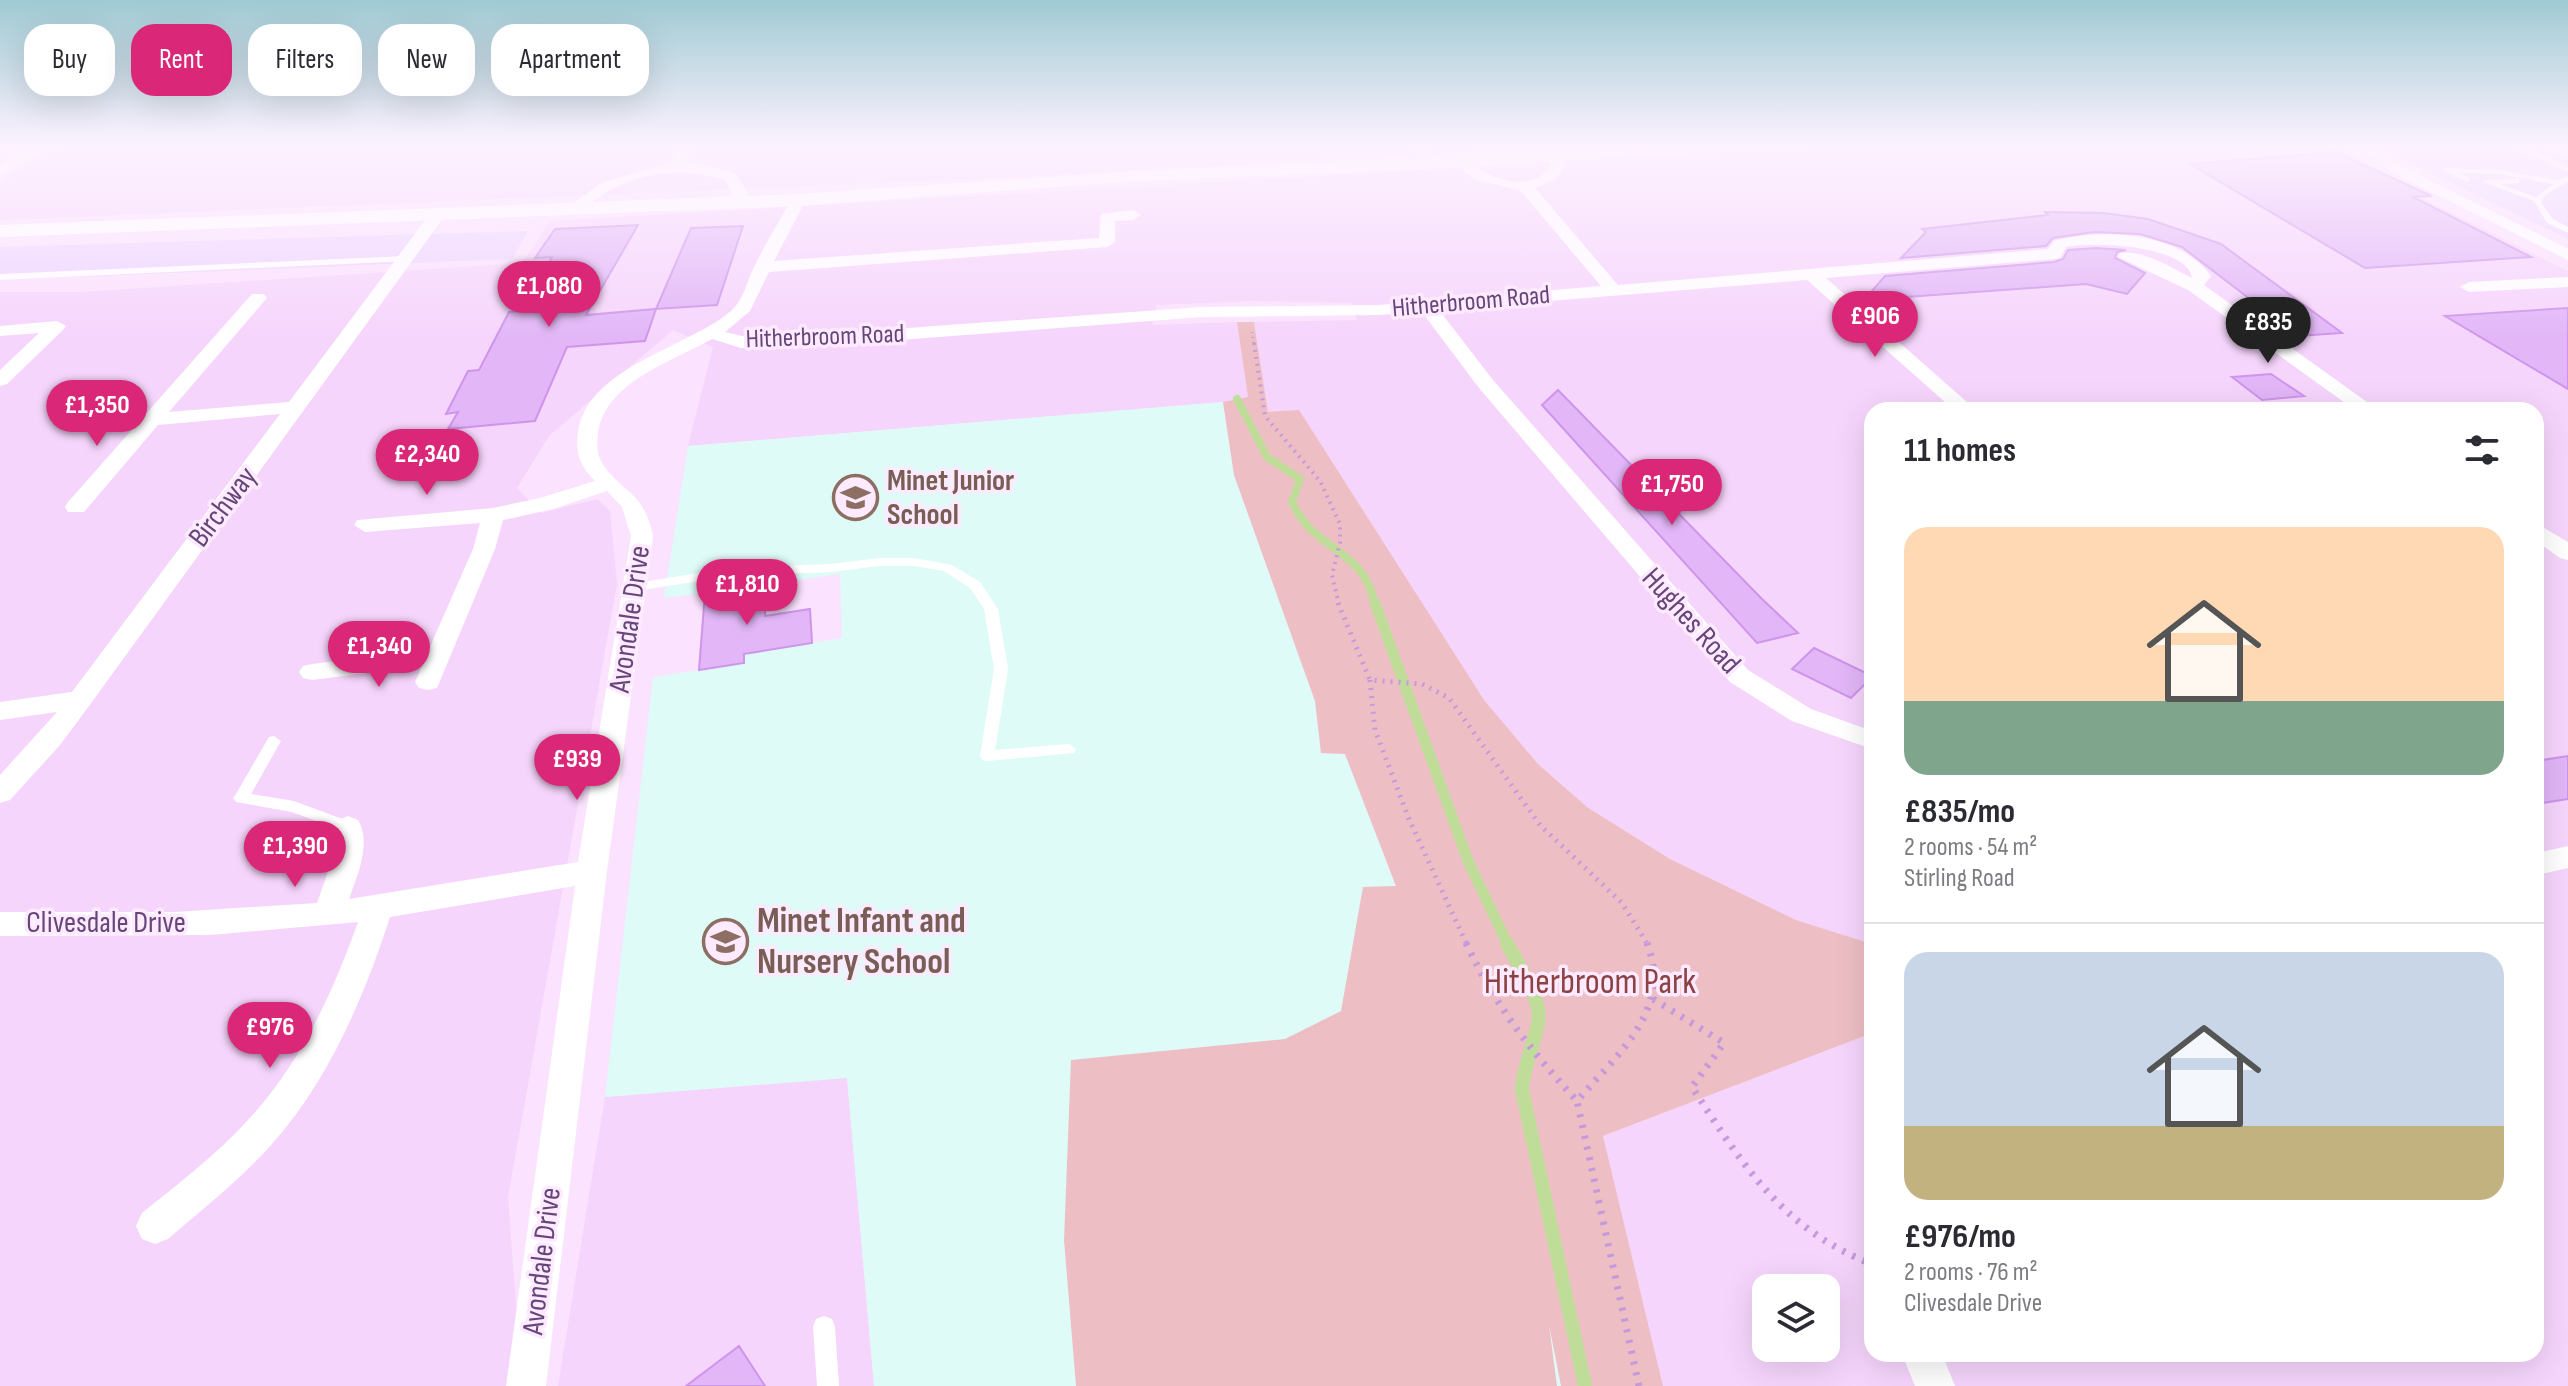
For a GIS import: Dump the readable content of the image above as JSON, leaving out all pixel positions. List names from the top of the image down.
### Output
{
  "streets": {
    "street": [
      "Hitherbroom Road",
      "Birchway",
      "Avondale Drive",
      "Hughes Road",
      "Clivesdale Drive"
    ]
  },
  "crossings": [
    ["Hitherbroom Road", "Avondale Drive"],
    ["Hitherbroom Road", "Hughes Road"],
    ["Avondale Drive", "Clivesdale Drive"]
  ],
  "parks": ["Hitherbroom Park"],
  "places": {
    "school or university": ["Minet Junior School", "Minet Infant and Nursery School"]
  },
  "page": {
    "chip": [
      "Buy",
      "Rent",
      "Filters",
      "New",
      "Apartment"
    ],
    "price": [
      "£1,080",
      "£906",
      "£835",
      "£1,350",
      "£2,340",
      "£1,750",
      "£1,810",
      "£1,340",
      "£939",
      "£1,390",
      "£976"
    ],
    "heading": "11 homes",
    "list": [
      {
        "name": "£835/mo",
        "note": "2 rooms · 54 m² · Stirling Road"
      },
      {
        "name": "£976/mo",
        "note": "2 rooms · 76 m² · Clivesdale Drive"
      }
    ]
  }
}
